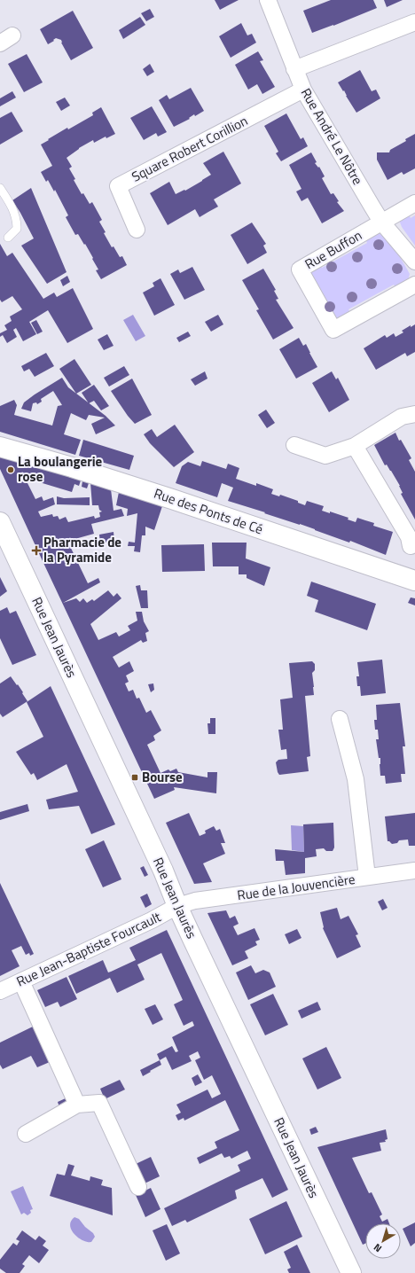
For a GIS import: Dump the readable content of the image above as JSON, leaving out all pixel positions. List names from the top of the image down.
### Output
{
  "streets": {
    "main road": ["Rue des Ponts de Cé", "Rue Jean Jaurès"],
    "street": [
      "Rue André Le Nôtre",
      "Square Robert Corillion",
      "Rue Buffon",
      "Rue de la Jouvencière",
      "Rue Jean-Baptiste Fourcault"
    ]
  },
  "crossings": [
    ["Rue André Le Nôtre", "Square Robert Corillion"],
    ["Rue André Le Nôtre", "Rue Buffon"],
    ["Rue Jean Jaurès", "Rue de la Jouvencière"],
    ["Rue Jean Jaurès", "Rue Jean-Baptiste Fourcault"],
    ["Rue de la Jouvencière", "Rue Jean-Baptiste Fourcault"]
  ],
  "places": {
    "other": ["La boulangerie rose"],
    "health": ["Pharmacie de la Pyramide"],
    "transit": ["Bourse"]
  },
  "north": "bottom left"
}
